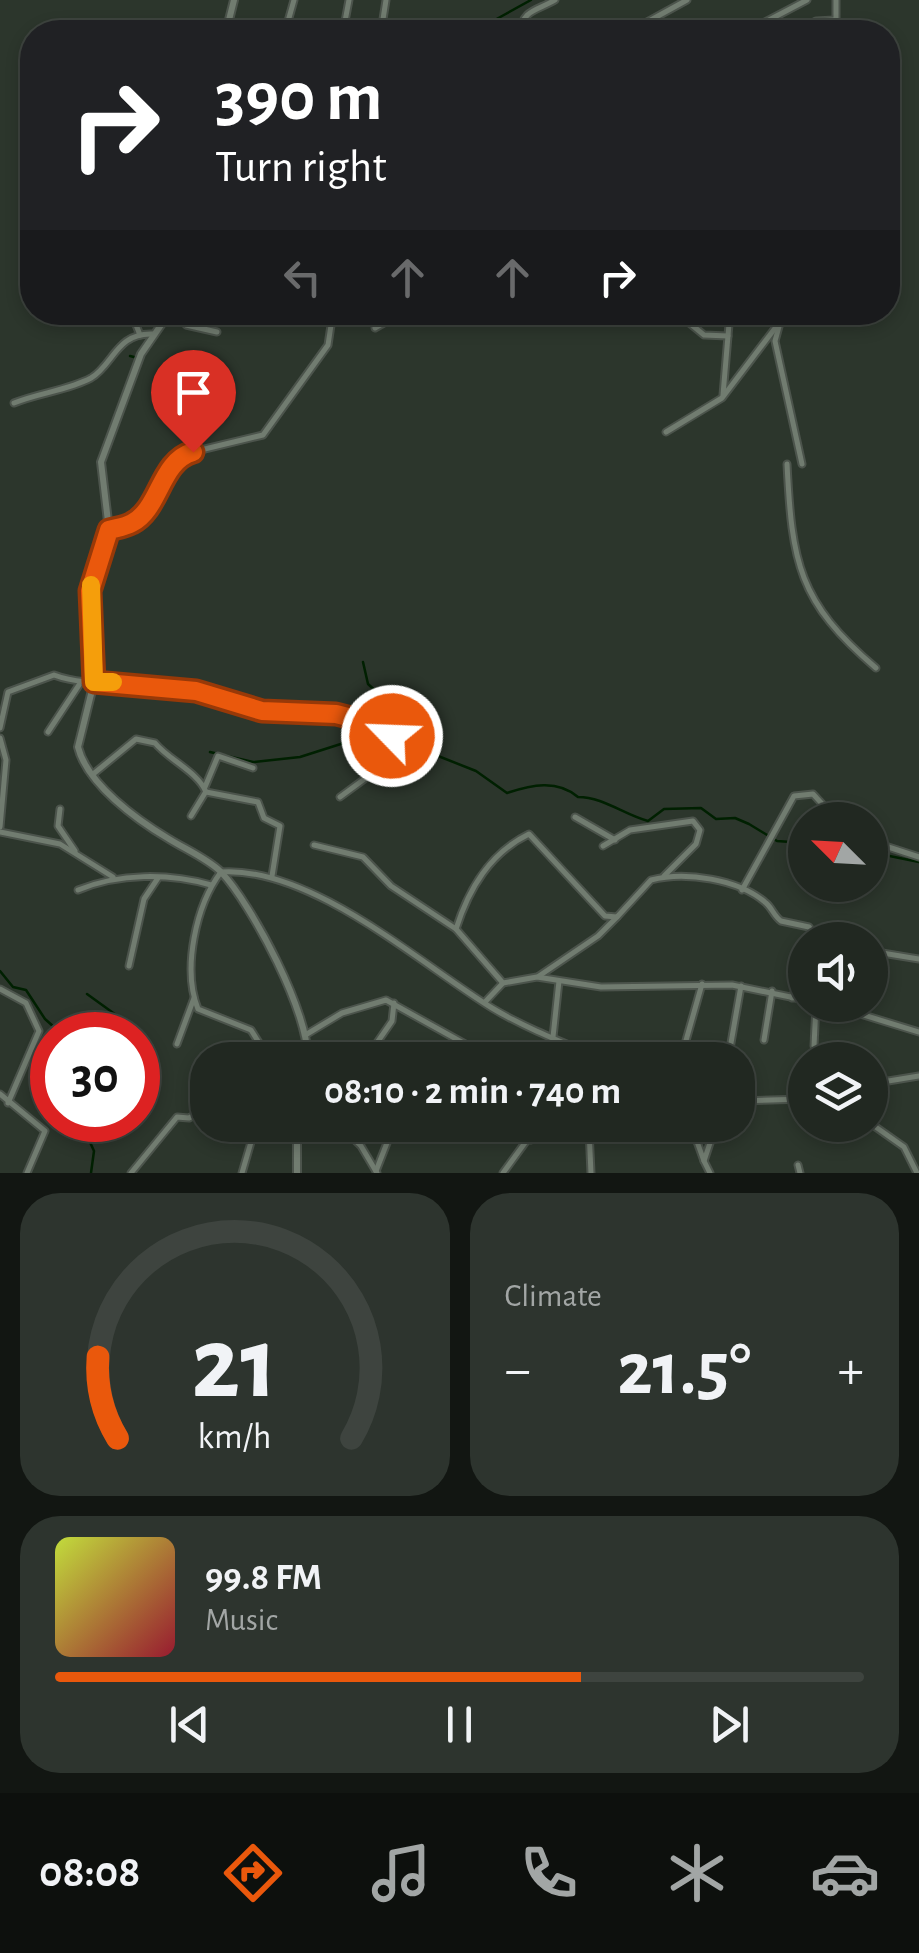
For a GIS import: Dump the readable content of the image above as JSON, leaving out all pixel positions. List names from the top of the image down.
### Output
{
  "north": "top left",
  "page": {
    "turn": ["390 m", "Turn right"],
    "limit": "30",
    "trip": "08:10 · 2 min · 740 m",
    "tile": "Climate",
    "heat": ["−", "21.5°", "+"],
    "song": ["99.8 FM", "Music"],
    "tabs": "08:08",
    "gauge": ["21", "km/h"]
  }
}
